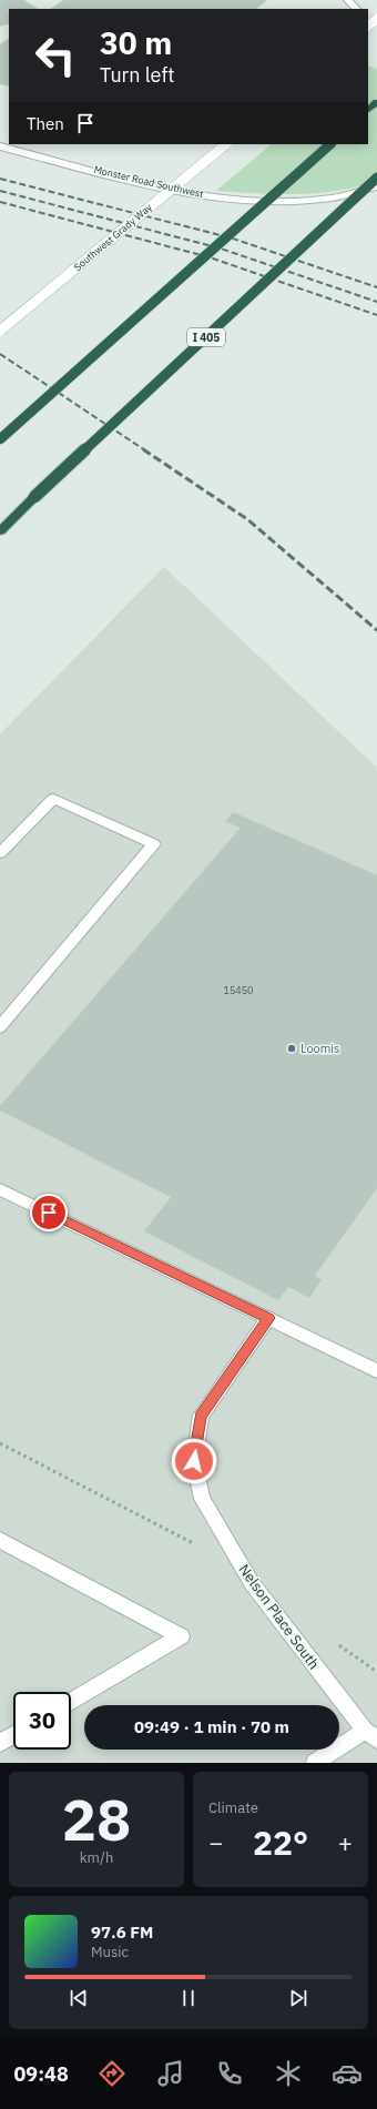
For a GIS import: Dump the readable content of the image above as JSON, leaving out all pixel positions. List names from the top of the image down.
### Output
{
  "streets": {
    "highway": ["I 405"],
    "street": ["Monster Road Southwest", "Southwest Grady Way", "Nelson Place South"]
  },
  "places": ["Loomis"],
  "house_numbers": ["15450"],
  "page": {
    "turn": ["30 m", "Turn left"],
    "then": "Then",
    "limit": "30",
    "trip": "09:49 · 1 min · 70 m",
    "tile": [
      ["28", "km/h"],
      "Climate"
    ],
    "heat": ["−", "22°", "+"],
    "song": ["97.6 FM", "Music"],
    "tabs": "09:48"
  }
}
